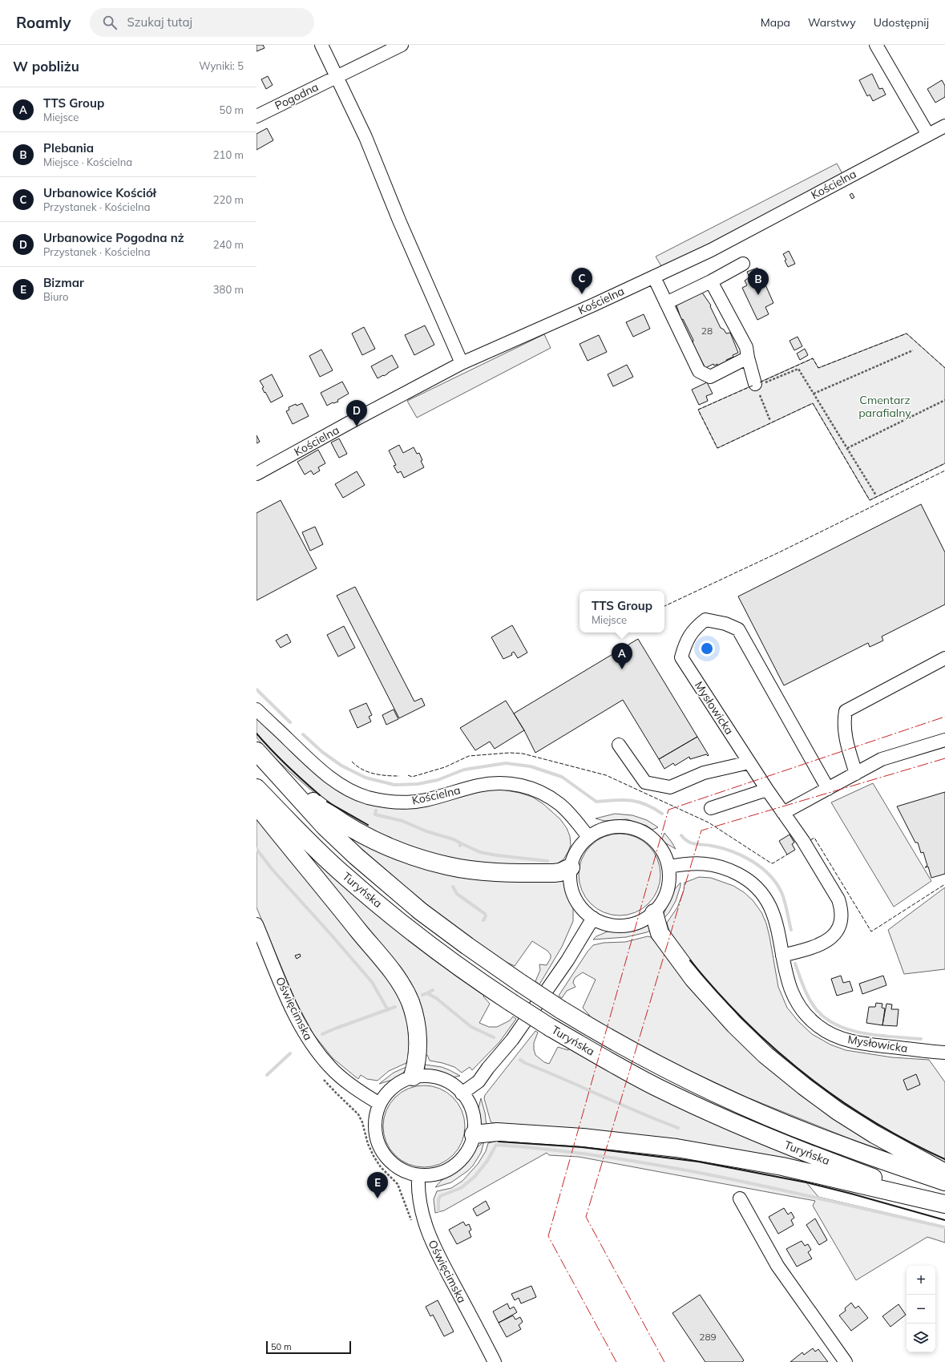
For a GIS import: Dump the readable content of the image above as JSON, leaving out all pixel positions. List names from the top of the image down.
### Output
{
  "streets": {
    "highway": ["Turyńska"],
    "street": [
      "Pogodna",
      "Kościelna",
      "Mysłowicka",
      "Oświęcimska"
    ]
  },
  "crossings": [
    ["Kościelna", "Mysłowicka"]
  ],
  "parks": ["Cmentarz parafialny"],
  "house_numbers": ["28", "289"],
  "scale_bar": "50 m",
  "page": {
    "header": "Roamly",
    "search": "Szukaj tutaj",
    "nav": ["Mapa", "Warstwy", "Udostępnij"],
    "heading": ["W pobliżu", "Wyniki: 5"],
    "list": [
      {
        "mark": "A",
        "name": "TTS Group",
        "note": "Miejsce",
        "value": "50 m"
      },
      {
        "mark": "B",
        "name": "Plebania",
        "note": "Miejsce · Kościelna",
        "value": "210 m"
      },
      {
        "mark": "C",
        "name": "Urbanowice Kościół",
        "note": "Przystanek · Kościelna",
        "value": "220 m"
      },
      {
        "mark": "D",
        "name": "Urbanowice Pogodna nż",
        "note": "Przystanek · Kościelna",
        "value": "240 m"
      },
      {
        "mark": "E",
        "name": "Bizmar",
        "note": "Biuro",
        "value": "380 m"
      }
    ],
    "pins": [
      "C",
      "B",
      "D",
      "A",
      "E"
    ],
    "popup": ["TTS Group", "Miejsce"],
    "map_buttons": ["+", "−"],
    "scale": "50 m"
  }
}
